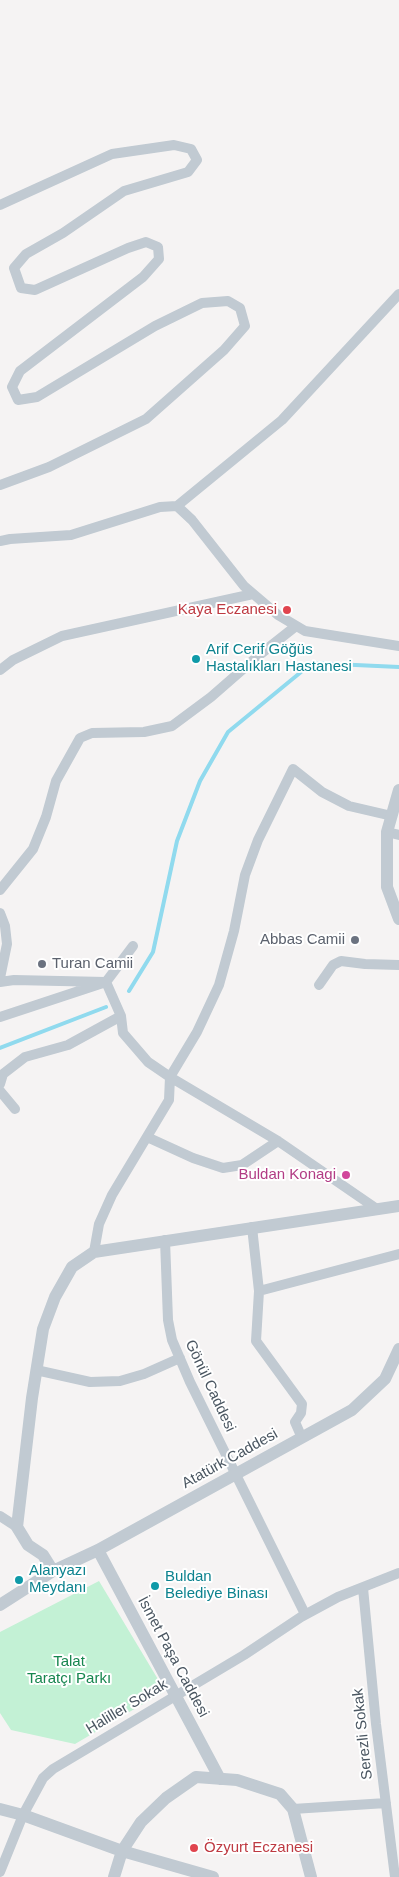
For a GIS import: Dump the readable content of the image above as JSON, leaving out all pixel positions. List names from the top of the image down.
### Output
{
  "streets": {
    "street": [
      "Gönül Caddesi",
      "Atatürk Caddesi",
      "İsmet Paşa Caddesi",
      "Haliller Sokak",
      "Serezli Sokak"
    ]
  },
  "crossings": [
    ["Gönül Caddesi", "Atatürk Caddesi"],
    ["Gönül Caddesi", "Haliller Sokak"],
    ["Atatürk Caddesi", "İsmet Paşa Caddesi"],
    ["İsmet Paşa Caddesi", "Haliller Sokak"],
    ["Haliller Sokak", "Serezli Sokak"]
  ],
  "parks": ["Talat Taratçı Parkı"],
  "places": [
    "Kaya Eczanesi",
    "Arif Cerif Göğüs Hastalıkları Hastanesi",
    "Abbas Camii",
    "Turan Camii",
    "Buldan Konagi",
    "Alanyazı Meydanı",
    "Buldan Belediye Binası",
    "Özyurt Eczanesi"
  ]
}
